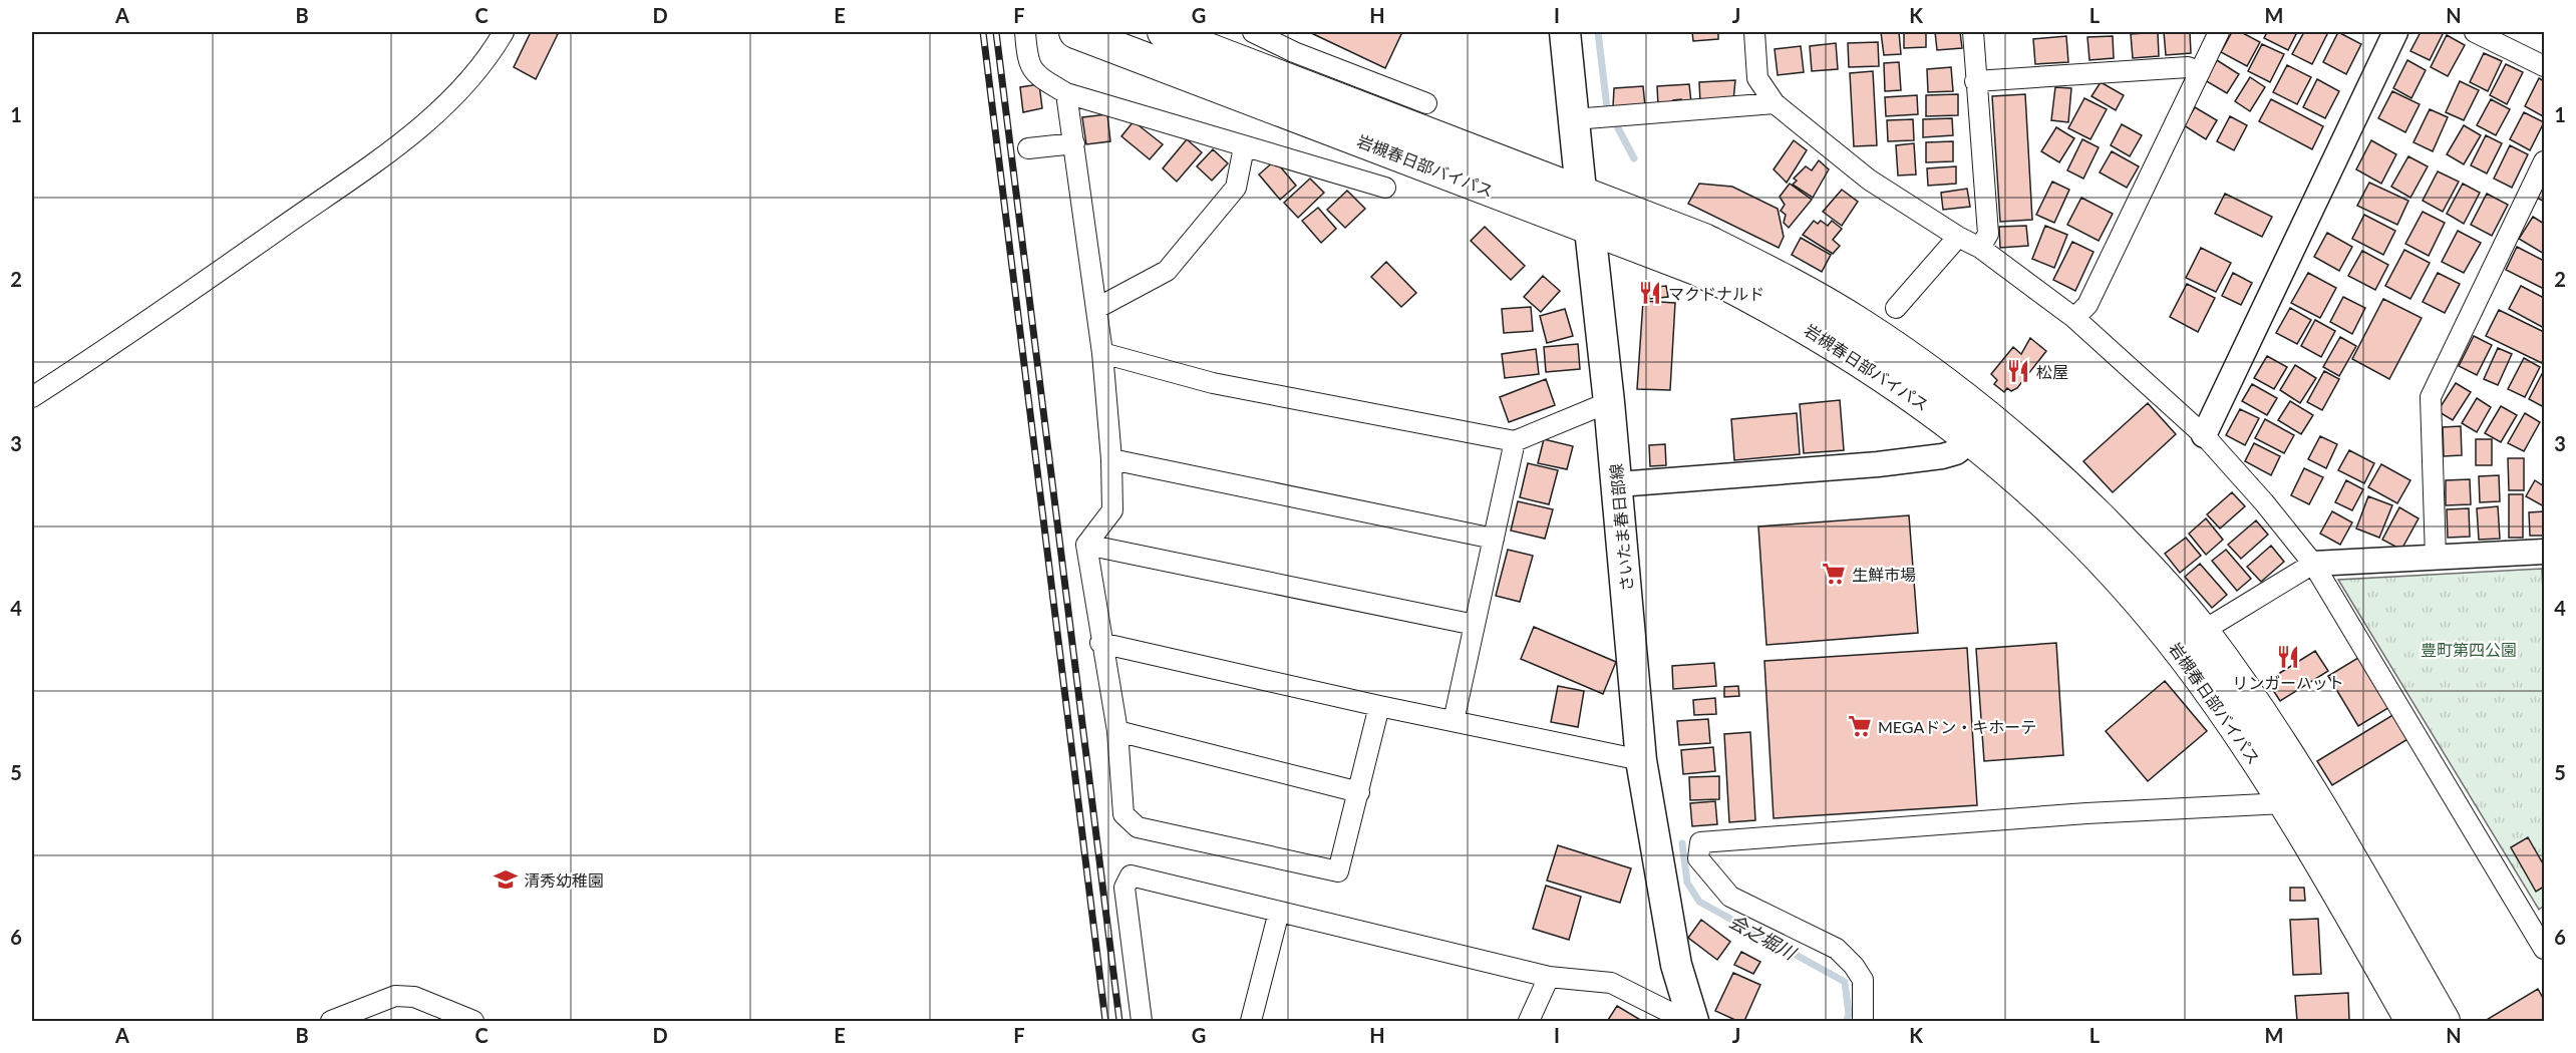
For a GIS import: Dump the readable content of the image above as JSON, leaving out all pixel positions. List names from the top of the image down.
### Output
{
  "streets": {
    "highway": ["岩槻春日部バイパス"],
    "main road": ["さいたま春日部線"]
  },
  "crossings": [
    ["岩槻春日部バイパス", "さいたま春日部線"]
  ],
  "water": ["会之堀川"],
  "parks": ["豊町第四公園"],
  "places": {
    "restaurant": ["マクドナルド", "松屋", "リンガーハット"],
    "supermarket": ["生鮮市場", "MEGAドン・キホーテ"],
    "school or university": ["清秀幼稚園"]
  },
  "grid": {
    "columns": [
      "A",
      "B",
      "C",
      "D",
      "E",
      "F",
      "G",
      "H",
      "I",
      "J",
      "K",
      "L",
      "M",
      "N"
    ],
    "rows": [
      "1",
      "2",
      "3",
      "4",
      "5",
      "6"
    ]
  }
}
